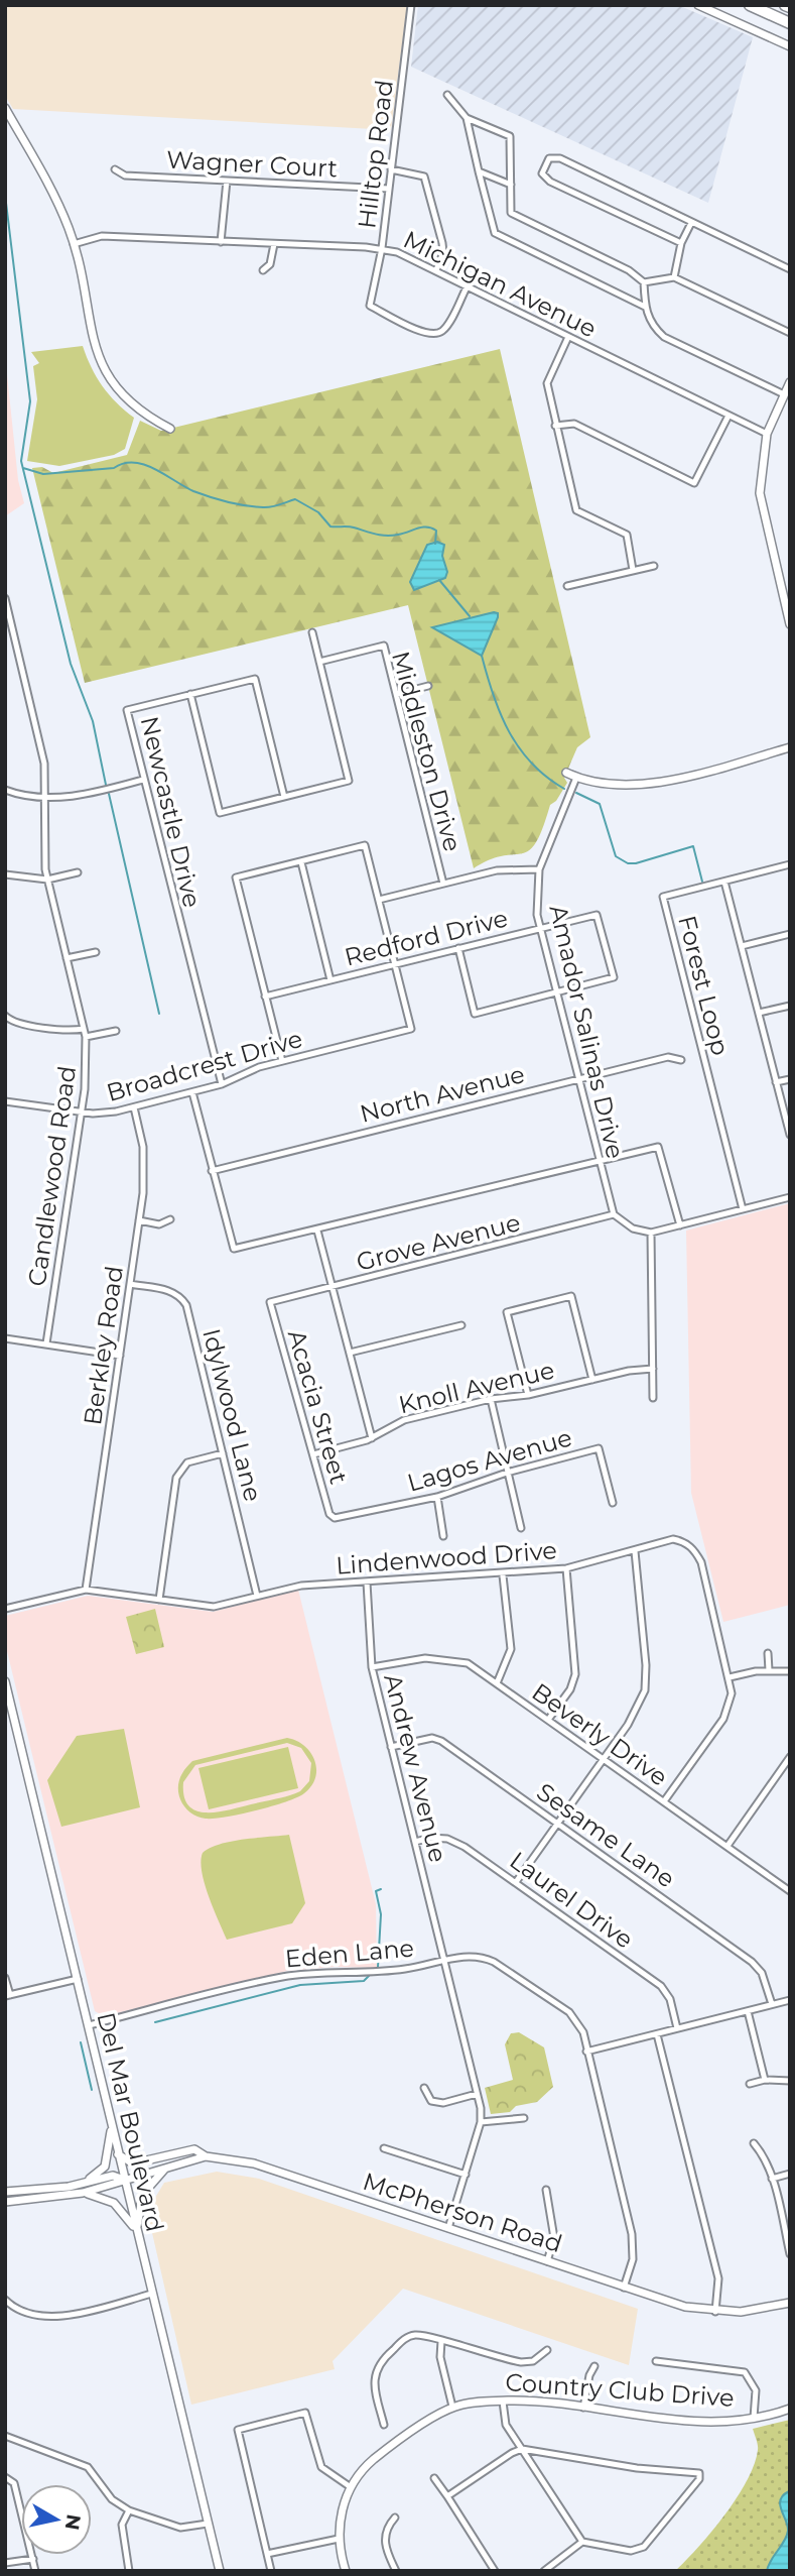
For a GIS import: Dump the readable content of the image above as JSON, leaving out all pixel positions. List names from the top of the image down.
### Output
{
  "streets": {
    "main road": ["Del Mar Boulevard", "McPherson Road", "Country Club Drive"],
    "street": [
      "Hilltop Road",
      "Wagner Court",
      "Michigan Avenue",
      "Middleston Drive",
      "Newcastle Drive",
      "Redford Drive",
      "Forest Loop",
      "Amador Salinas Drive",
      "Broadcrest Drive",
      "North Avenue",
      "Candlewood Road",
      "Grove Avenue",
      "Berkley Road",
      "Knoll Avenue",
      "Acacia Street",
      "Idylwood Lane",
      "Lagos Avenue",
      "Lindenwood Drive",
      "Beverly Drive",
      "Andrew Avenue",
      "Sesame Lane",
      "Laurel Drive",
      "Eden Lane"
    ]
  },
  "crossings": [
    ["Hilltop Road", "Wagner Court"],
    ["Hilltop Road", "Michigan Avenue"],
    ["Newcastle Drive", "Broadcrest Drive"],
    ["Redford Drive", "Amador Salinas Drive"],
    ["Redford Drive", "Broadcrest Drive"],
    ["Amador Salinas Drive", "North Avenue"],
    ["Amador Salinas Drive", "Grove Avenue"],
    ["Broadcrest Drive", "Candlewood Road"],
    ["Broadcrest Drive", "Berkley Road"],
    ["Grove Avenue", "Acacia Street"],
    ["Berkley Road", "Idylwood Lane"],
    ["Berkley Road", "Lindenwood Drive"],
    ["Knoll Avenue", "Acacia Street"],
    ["Acacia Street", "Lagos Avenue"],
    ["Idylwood Lane", "Lindenwood Drive"],
    ["Lindenwood Drive", "Beverly Drive"],
    ["Lindenwood Drive", "Andrew Avenue"],
    ["Beverly Drive", "Andrew Avenue"],
    ["Andrew Avenue", "Sesame Lane"],
    ["Andrew Avenue", "Laurel Drive"],
    ["Andrew Avenue", "Eden Lane"],
    ["Eden Lane", "Del Mar Boulevard"],
    ["Eden Lane", "McPherson Road"],
    ["Del Mar Boulevard", "McPherson Road"]
  ],
  "north": "right"
}
